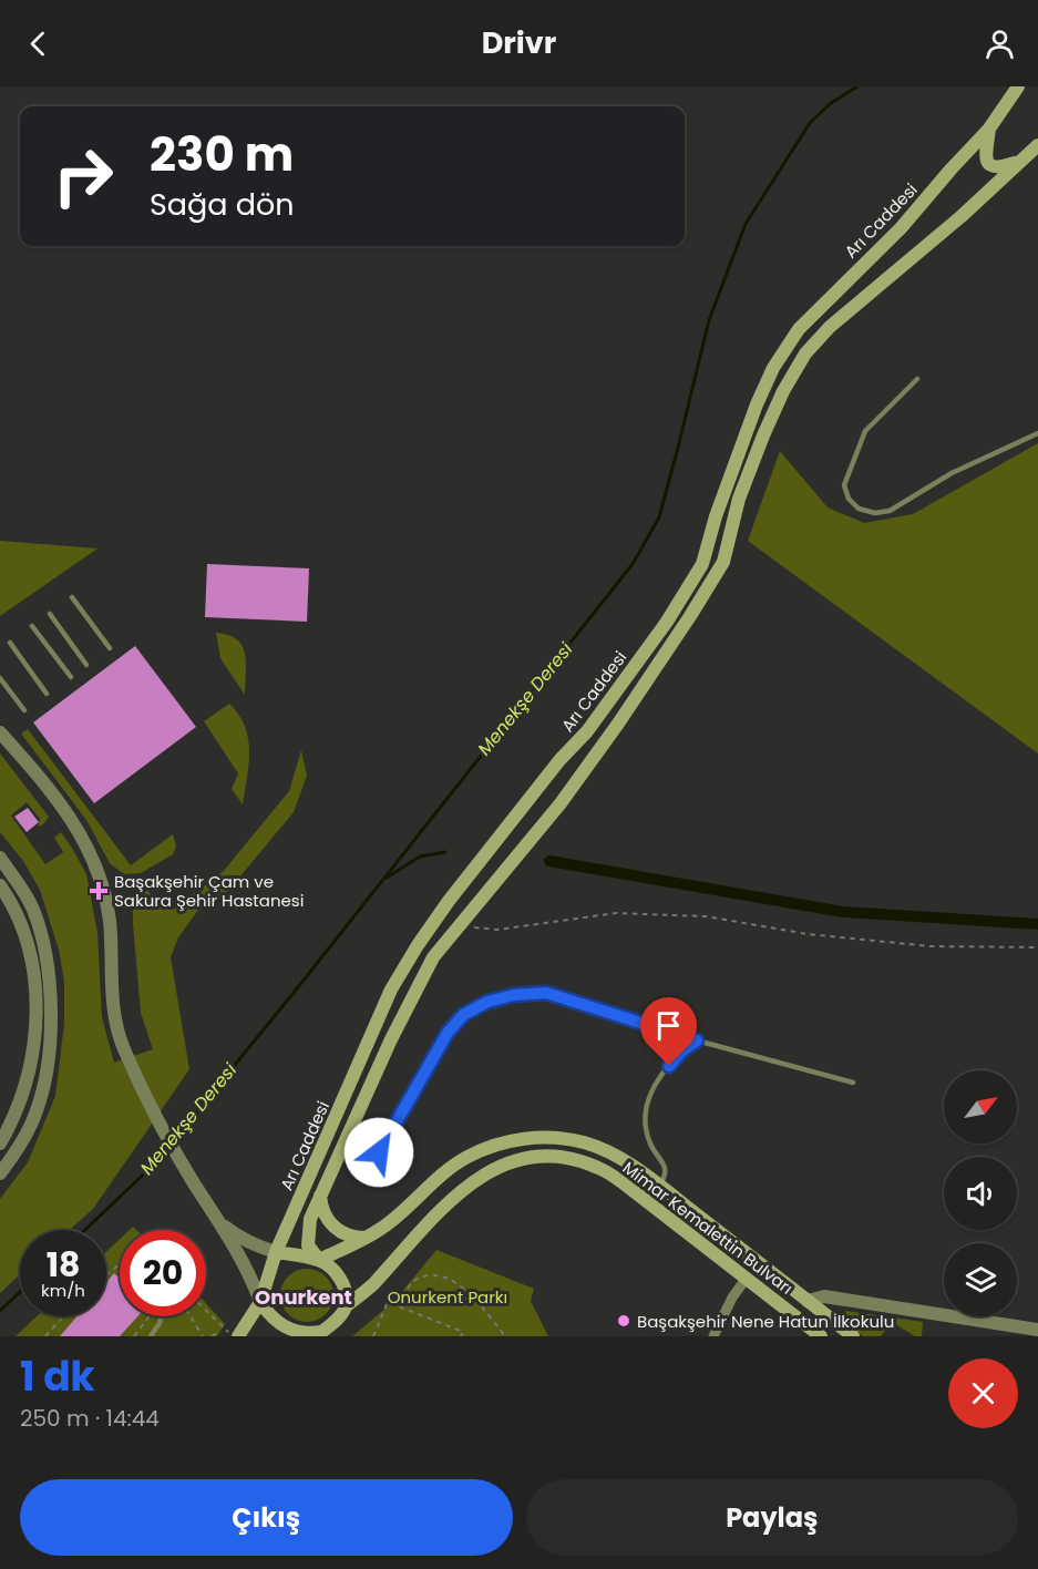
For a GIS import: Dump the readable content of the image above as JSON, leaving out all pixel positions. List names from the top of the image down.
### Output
{
  "streets": {
    "main road": ["Arı Caddesi", "Mimar Kemalettin Bulvarı"]
  },
  "crossings": [
    ["Arı Caddesi", "Mimar Kemalettin Bulvarı"]
  ],
  "districts": ["Onurkent"],
  "water": ["Menekşe Deresi"],
  "parks": ["Onurkent Parkı"],
  "places": {
    "health": ["Başakşehir Çam ve Sakura Şehir Hastanesi"],
    "other": ["Başakşehir Nene Hatun İlkokulu"]
  },
  "north": "top right",
  "page": {
    "header": "Drivr",
    "turn": ["230 m", "Sağa dön"],
    "speed": "18 km/h",
    "limit": "20",
    "heading": ["1 dk", "250 m · 14:44"],
    "buttons": ["Çıkış", "Paylaş"]
  }
}
